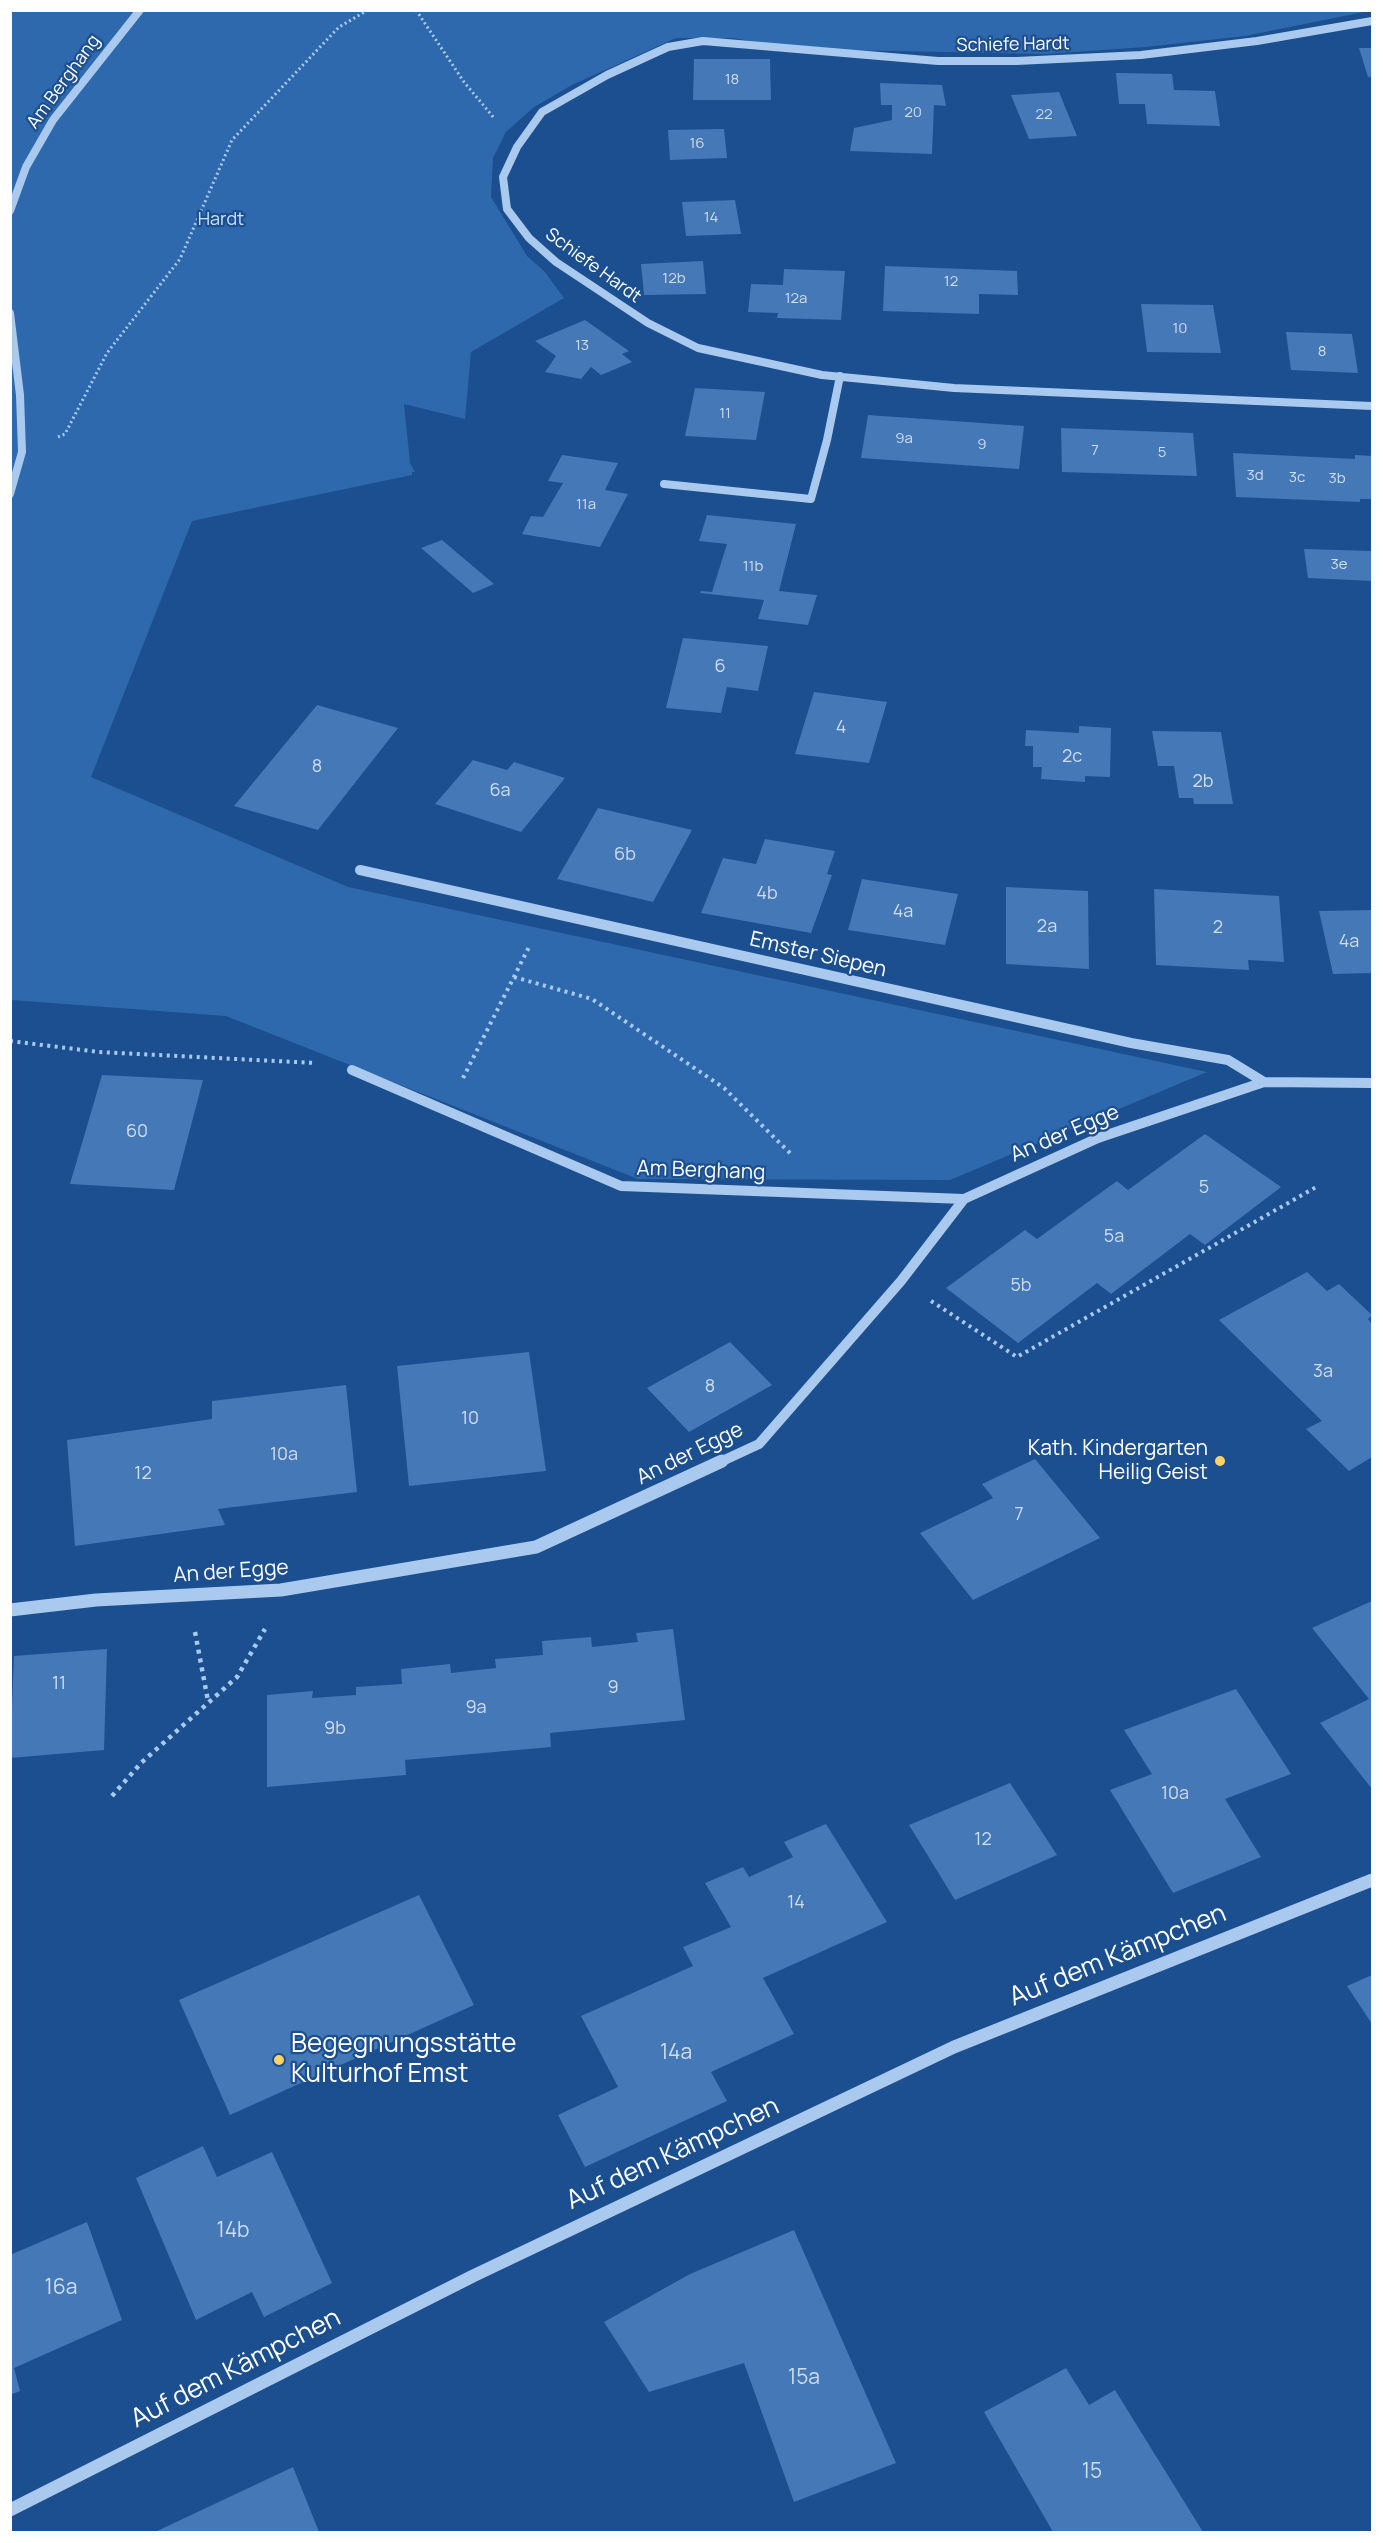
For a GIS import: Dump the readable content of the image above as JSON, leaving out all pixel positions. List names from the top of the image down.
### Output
{
  "streets": {
    "street": [
      "Schiefe Hardt",
      "Am Berghang",
      "Emster Siepen",
      "An der Egge",
      "Auf dem Kämpchen"
    ]
  },
  "crossings": [
    ["Am Berghang", "An der Egge"],
    ["Emster Siepen", "An der Egge"]
  ],
  "parks": ["Hardt"],
  "places": ["Kath. Kindergarten Heilig Geist", "Begegnungsstätte Kulturhof Emst"],
  "house_numbers": [
    "18",
    "20",
    "22",
    "16",
    "14",
    "12b",
    "12",
    "12a",
    "10",
    "13",
    "8",
    "11",
    "9a",
    "9",
    "7",
    "5",
    "3d",
    "3c",
    "3b",
    "11a",
    "3e",
    "11b",
    "6",
    "4",
    "2c",
    "8",
    "2b",
    "6a",
    "6b",
    "4b",
    "4a",
    "2a",
    "2",
    "4a",
    "60",
    "5",
    "5a",
    "5b",
    "3a",
    "8",
    "10",
    "10a",
    "12",
    "7",
    "11",
    "9",
    "9a",
    "9b",
    "10a",
    "12",
    "14",
    "14a",
    "14b",
    "16a",
    "15a",
    "15"
  ]
}
